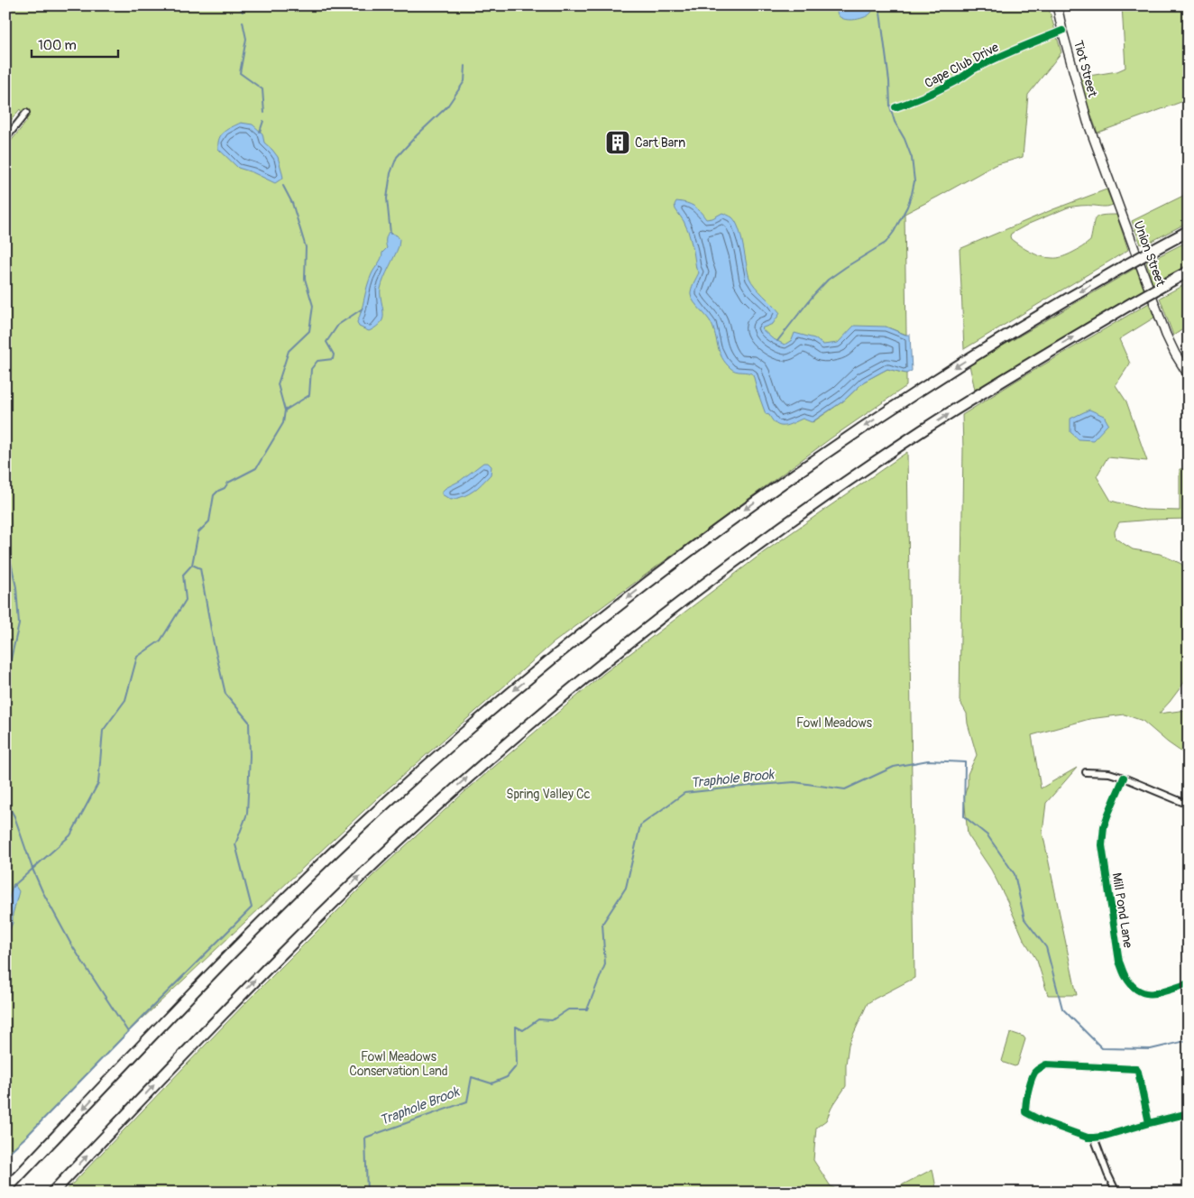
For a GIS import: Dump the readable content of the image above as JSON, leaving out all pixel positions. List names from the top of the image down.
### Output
{
  "streets": {
    "main road": ["Tiot Street", "Union Street"],
    "street": ["Cape Club Drive", "Mill Pond Lane"]
  },
  "crossings": [
    ["Cape Club Drive", "Tiot Street"],
    ["Tiot Street", "Union Street"]
  ],
  "water": ["Traphole Brook"],
  "parks": ["Fowl Meadows", "Spring Valley Cc", "Fowl Meadows Conservation Land"],
  "places": {
    "building": ["Cart Barn"]
  },
  "scale_bar": "100 m"
}
